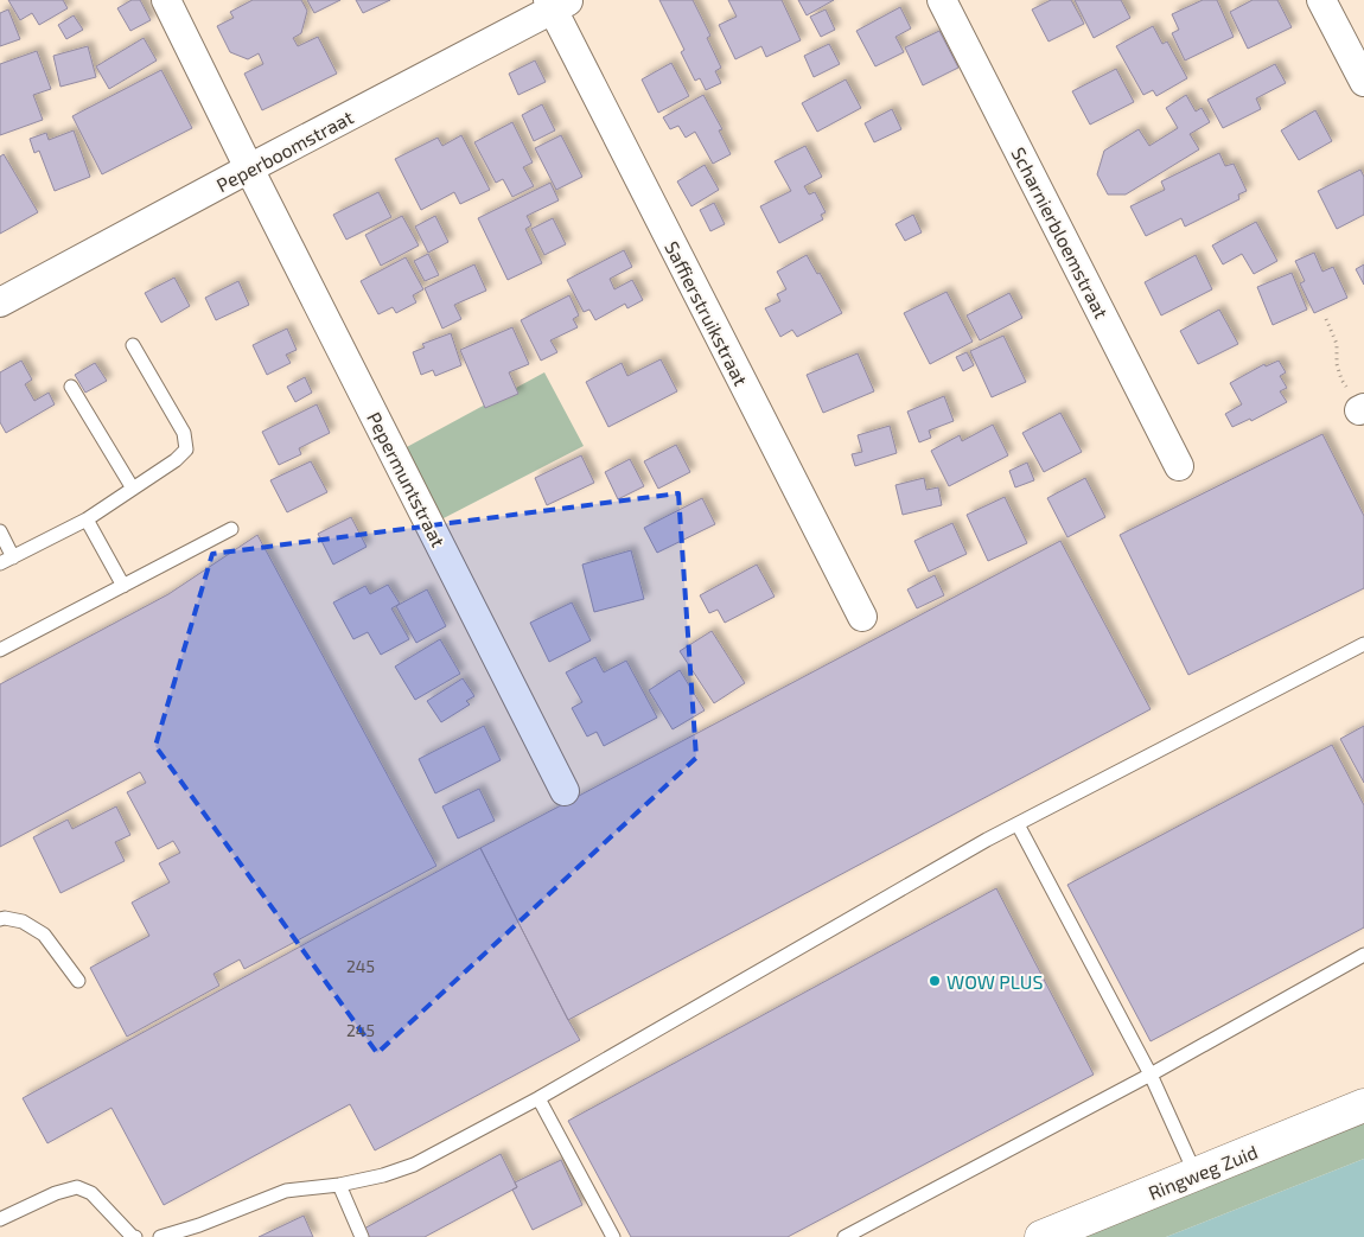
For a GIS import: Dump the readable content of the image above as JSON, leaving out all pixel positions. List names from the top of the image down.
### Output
{
  "streets": {
    "street": [
      "Peperboomstraat",
      "Scharnierbloemstraat",
      "Saffierstruikstraat",
      "Pepermuntstraat",
      "Ringweg Zuid"
    ]
  },
  "crossings": [
    ["Peperboomstraat", "Saffierstruikstraat"],
    ["Peperboomstraat", "Pepermuntstraat"]
  ],
  "places": ["WOW PLUS"],
  "house_numbers": ["245", "245"]
}
